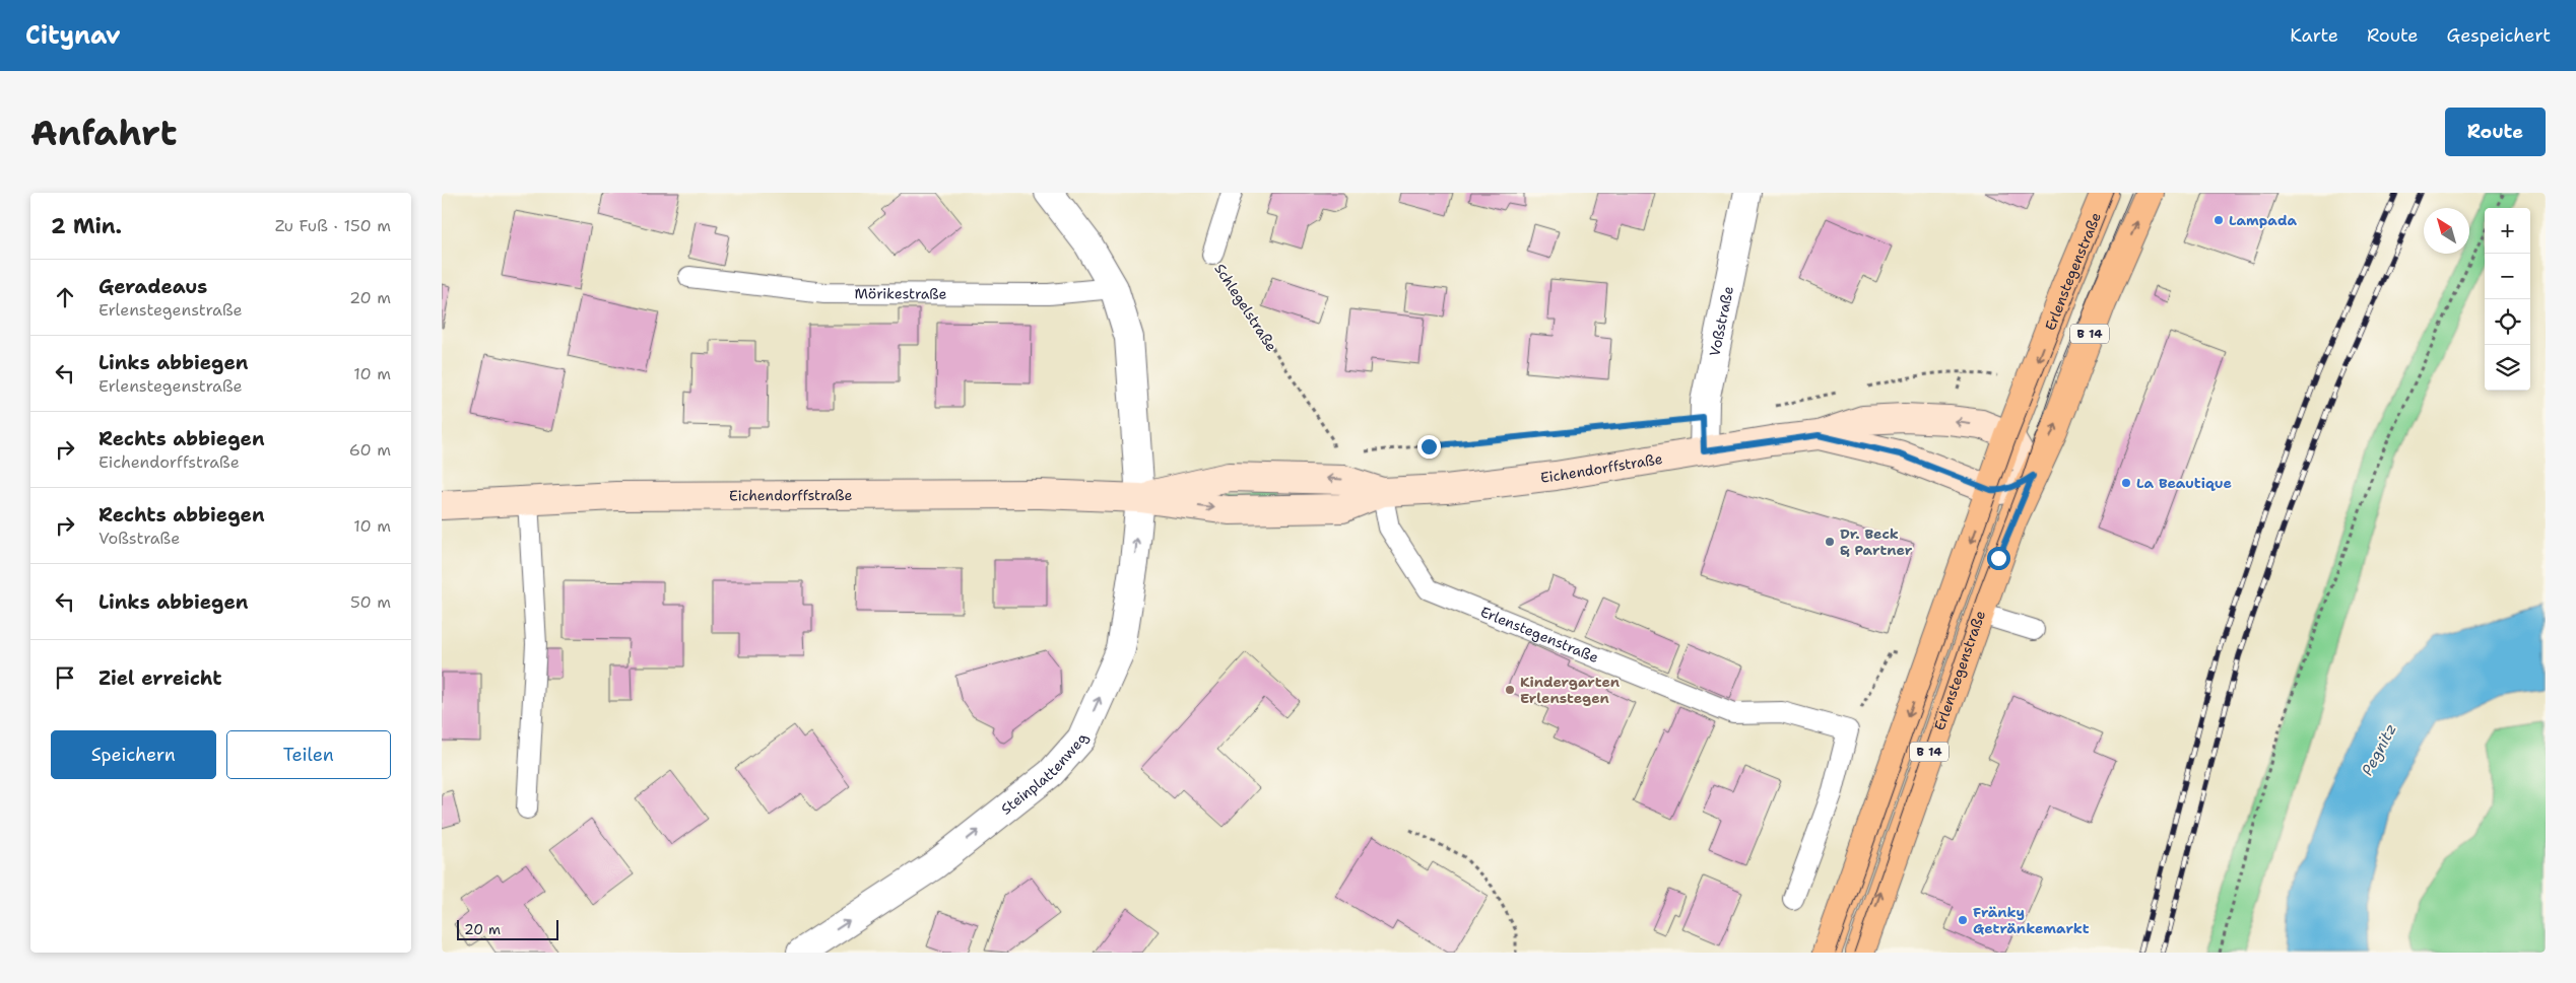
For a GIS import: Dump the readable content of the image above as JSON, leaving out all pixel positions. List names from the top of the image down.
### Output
{
  "streets": {
    "main road": ["Erlenstegenstraße", "B 14"],
    "street": ["Voßstraße", "Eichendorffstraße", "Steinplattenweg"],
    "lane": ["Mörikestraße", "Schlegelstraße"]
  },
  "crossings": [
    ["Erlenstegenstraße", "Eichendorffstraße"],
    ["Voßstraße", "Eichendorffstraße"],
    ["Eichendorffstraße", "Steinplattenweg"]
  ],
  "one_way": ["Steinplattenweg"],
  "water": ["Pegnitz"],
  "places": [
    "Lampada",
    "La Beautique",
    "Dr. Beck & Partner",
    "Kindergarten Erlenstegen",
    "Fränky Getränkemarkt"
  ],
  "scale_bar": "20 m",
  "north": "top left",
  "page": {
    "header": "Citynav",
    "nav": ["Karte", "Route", "Gespeichert"],
    "buttons": [
      "Route",
      ["Speichern", "Teilen"]
    ],
    "title": "Anfahrt",
    "heading": ["2 Min.", "Zu Fuß · 150 m"],
    "map_buttons": ["+", "−"],
    "list": [
      ["Geradeaus", "Erlenstegenstraße", "20 m"],
      ["Links abbiegen", "Erlenstegenstraße", "10 m"],
      ["Rechts abbiegen", "Eichendorffstraße", "60 m"],
      ["Rechts abbiegen", "Voßstraße", "10 m"],
      ["Links abbiegen", "50 m"],
      "Ziel erreicht"
    ],
    "scale": "20 m"
  }
}
